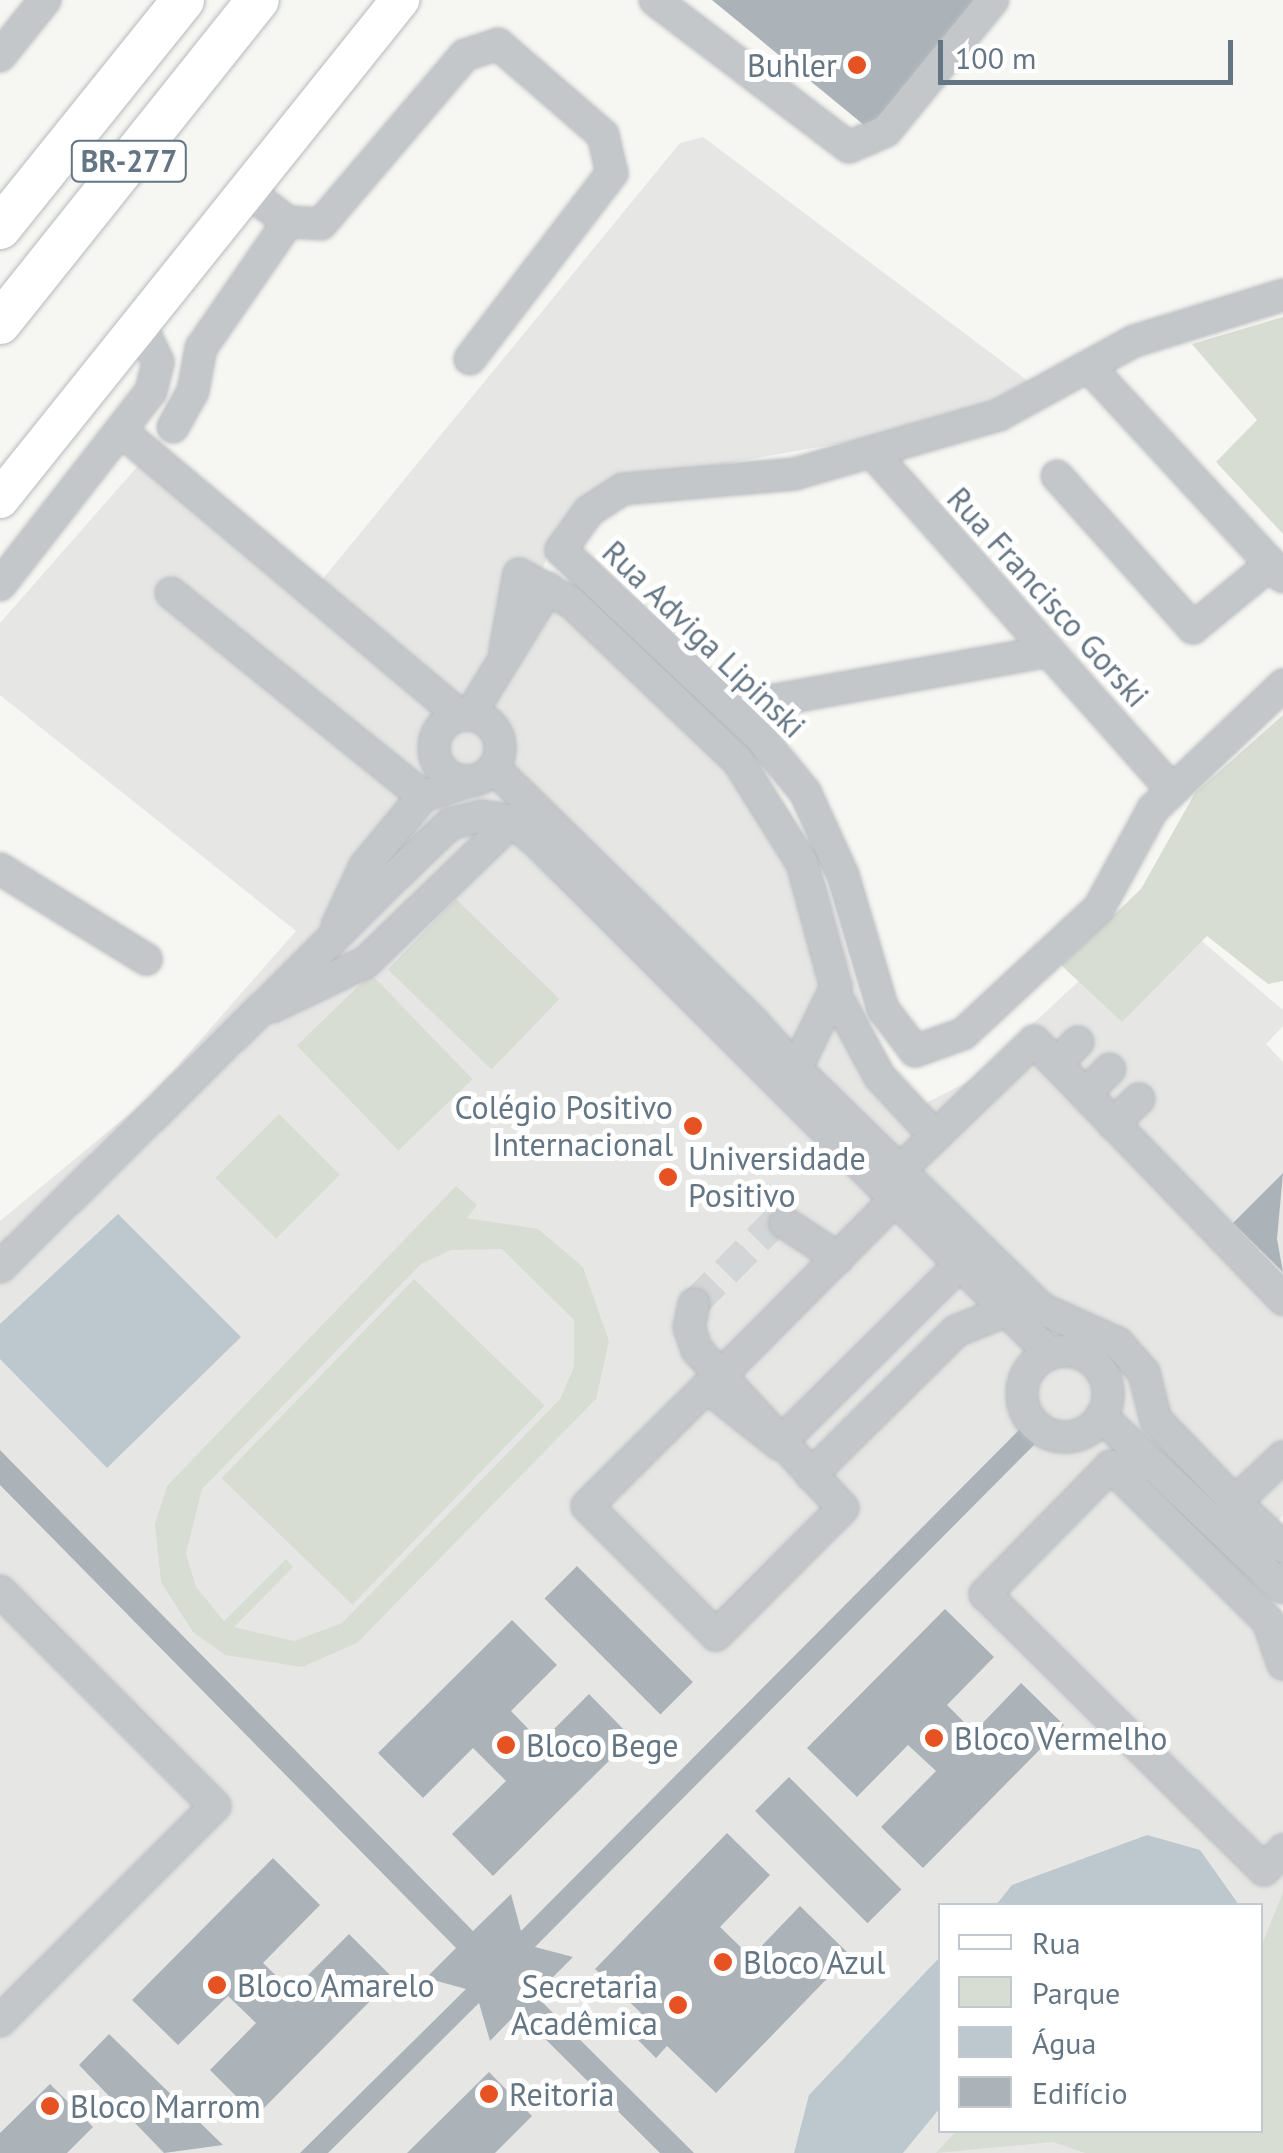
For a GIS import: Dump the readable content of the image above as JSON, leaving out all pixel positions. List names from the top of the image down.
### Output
{
  "streets": {
    "highway": ["BR-277"],
    "street": ["Rua Francisco Gorski", "Rua Adviga Lipinski"]
  },
  "crossings": [
    ["Rua Francisco Gorski", "Rua Adviga Lipinski"]
  ],
  "places": [
    "Buhler",
    "Colégio Positivo Internacional",
    "Universidade Positivo",
    "Bloco Vermelho",
    "Bloco Bege",
    "Bloco Azul",
    "Bloco Amarelo",
    "Secretaria Acadêmica",
    "Reitoria",
    "Bloco Marrom"
  ],
  "legend": [
    "Rua",
    "Parque",
    "Água",
    "Edifício"
  ],
  "scale_bar": "100 m"
}
